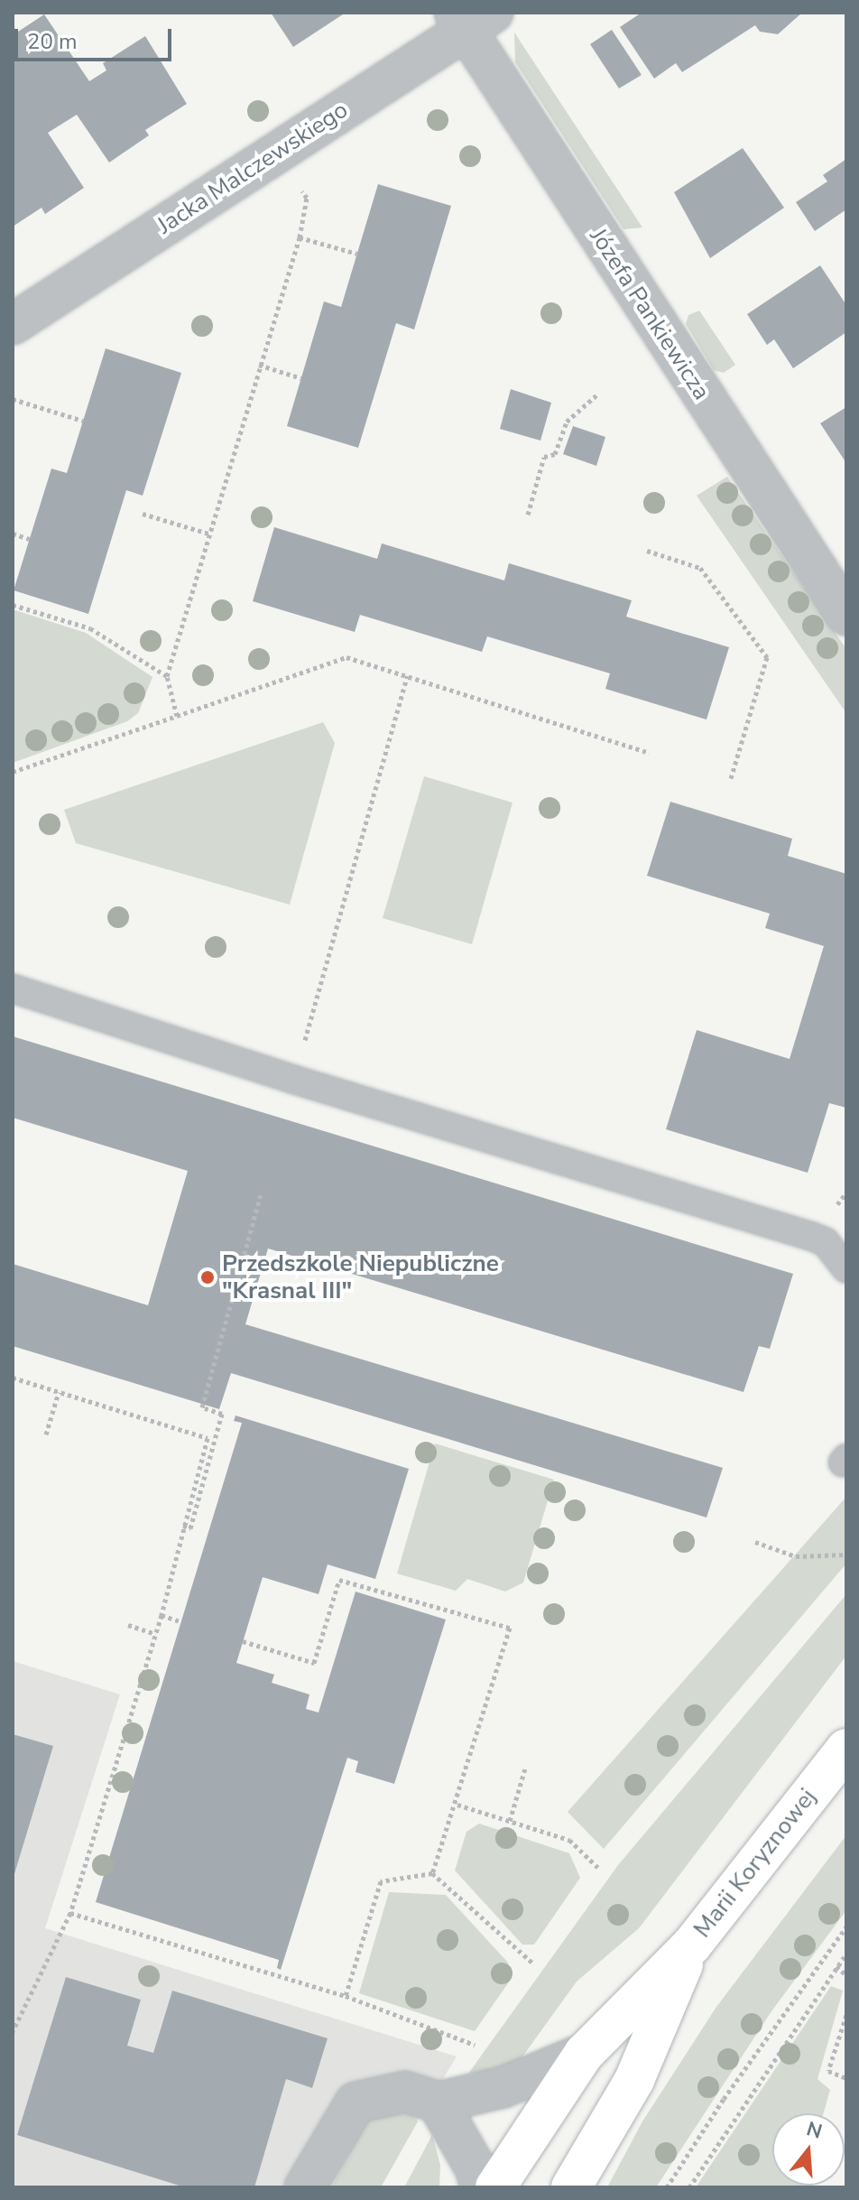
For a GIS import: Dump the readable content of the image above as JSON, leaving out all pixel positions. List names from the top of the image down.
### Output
{
  "streets": {
    "street": ["Jacka Malczewskiego", "Józefa Pankiewicza", "Marii Koryznowej"]
  },
  "crossings": [
    ["Jacka Malczewskiego", "Józefa Pankiewicza"]
  ],
  "places": ["Przedszkole Niepubliczne \"Krasnal III\""],
  "scale_bar": "20 m",
  "north": "top"
}
